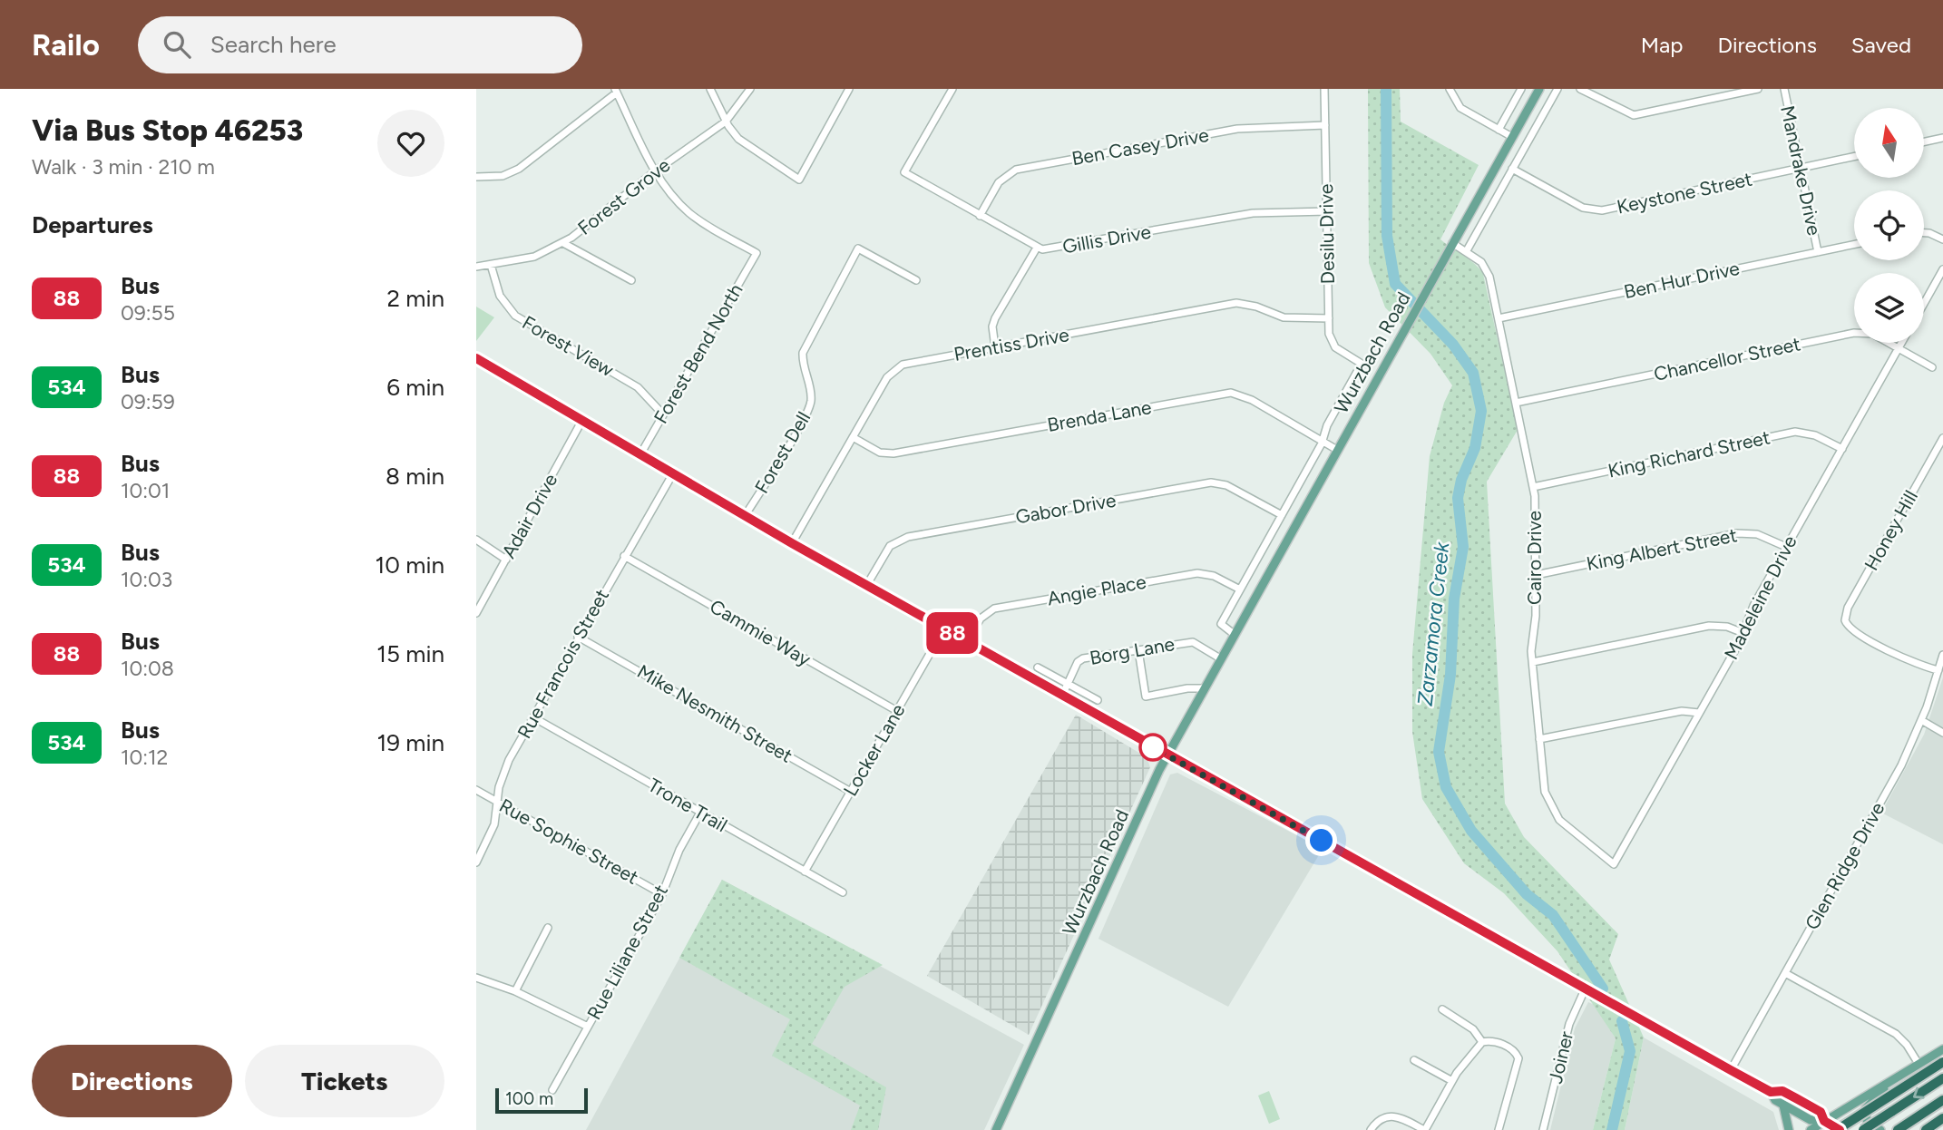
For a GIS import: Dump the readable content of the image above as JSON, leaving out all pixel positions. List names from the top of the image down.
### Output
{
  "streets": {
    "main road": ["Wurzbach Road"],
    "street": [
      "Ben Casey Drive",
      "Mandrake Drive",
      "Keystone Street",
      "Forest Grove",
      "Desilu Drive",
      "Gillis Drive",
      "Ben Hur Drive",
      "Prentiss Drive",
      "Forest View",
      "Forest Bend North",
      "Chancellor Street",
      "Brenda Lane",
      "Forest Dell",
      "King Richard Street",
      "Gabor Drive",
      "Adair Drive",
      "Honey Hill",
      "King Albert Street",
      "Cairo Drive",
      "Angie Place",
      "Madeleine Drive",
      "Cammie Way",
      "Borg Lane",
      "Rue Francois Street",
      "Mike Nesmith Street",
      "Locker Lane",
      "Trone Trail",
      "Rue Sophie Street",
      "Glen Ridge Drive",
      "Rue Liliane Street",
      "Joiner"
    ]
  },
  "crossings": [
    ["Ben Casey Drive", "Desilu Drive"],
    ["Ben Casey Drive", "Gillis Drive"],
    ["Mandrake Drive", "Keystone Street"],
    ["Mandrake Drive", "Ben Hur Drive"],
    ["Forest Grove", "Forest View"],
    ["Forest Grove", "Forest Bend North"],
    ["Desilu Drive", "Gillis Drive"],
    ["Desilu Drive", "Prentiss Drive"],
    ["Desilu Drive", "Wurzbach Road"],
    ["Ben Hur Drive", "Cairo Drive"],
    ["Prentiss Drive", "Brenda Lane"],
    ["Forest View", "Forest Bend North"],
    ["Wurzbach Road", "Brenda Lane"],
    ["Wurzbach Road", "Gabor Drive"],
    ["Wurzbach Road", "Cairo Drive"],
    ["Wurzbach Road", "Angie Place"],
    ["Wurzbach Road", "Borg Lane"],
    ["Chancellor Street", "Cairo Drive"],
    ["Chancellor Street", "Madeleine Drive"],
    ["King Richard Street", "Cairo Drive"],
    ["King Richard Street", "Madeleine Drive"],
    ["Honey Hill", "Glen Ridge Drive"],
    ["King Albert Street", "Cairo Drive"],
    ["King Albert Street", "Madeleine Drive"],
    ["Cairo Drive", "Madeleine Drive"],
    ["Cammie Way", "Rue Francois Street"],
    ["Cammie Way", "Locker Lane"],
    ["Rue Francois Street", "Mike Nesmith Street"],
    ["Rue Francois Street", "Trone Trail"],
    ["Rue Francois Street", "Rue Sophie Street"],
    ["Mike Nesmith Street", "Locker Lane"],
    ["Locker Lane", "Trone Trail"],
    ["Trone Trail", "Rue Liliane Street"],
    ["Rue Sophie Street", "Rue Liliane Street"]
  ],
  "water": ["Zarzamora Creek"],
  "lines": ["bus line 88"],
  "scale_bar": "100 m",
  "north": "top",
  "page": {
    "header": "Railo",
    "search": "Search here",
    "nav": ["Map", "Directions", "Saved"],
    "heading": [
      ["Via Bus Stop 46253", "Walk · 3 min · 210 m"],
      "Departures"
    ],
    "on_map": "88",
    "list": [
      {
        "mark": "88",
        "name": "Bus",
        "note": "09:55",
        "value": "2 min"
      },
      {
        "mark": "534",
        "name": "Bus",
        "note": "09:59",
        "value": "6 min"
      },
      {
        "mark": "88",
        "name": "Bus",
        "note": "10:01",
        "value": "8 min"
      },
      {
        "mark": "534",
        "name": "Bus",
        "note": "10:03",
        "value": "10 min"
      },
      {
        "mark": "88",
        "name": "Bus",
        "note": "10:08",
        "value": "15 min"
      },
      {
        "mark": "534",
        "name": "Bus",
        "note": "10:12",
        "value": "19 min"
      }
    ],
    "buttons": ["Directions", "Tickets"],
    "scale": "100 m"
  }
}
